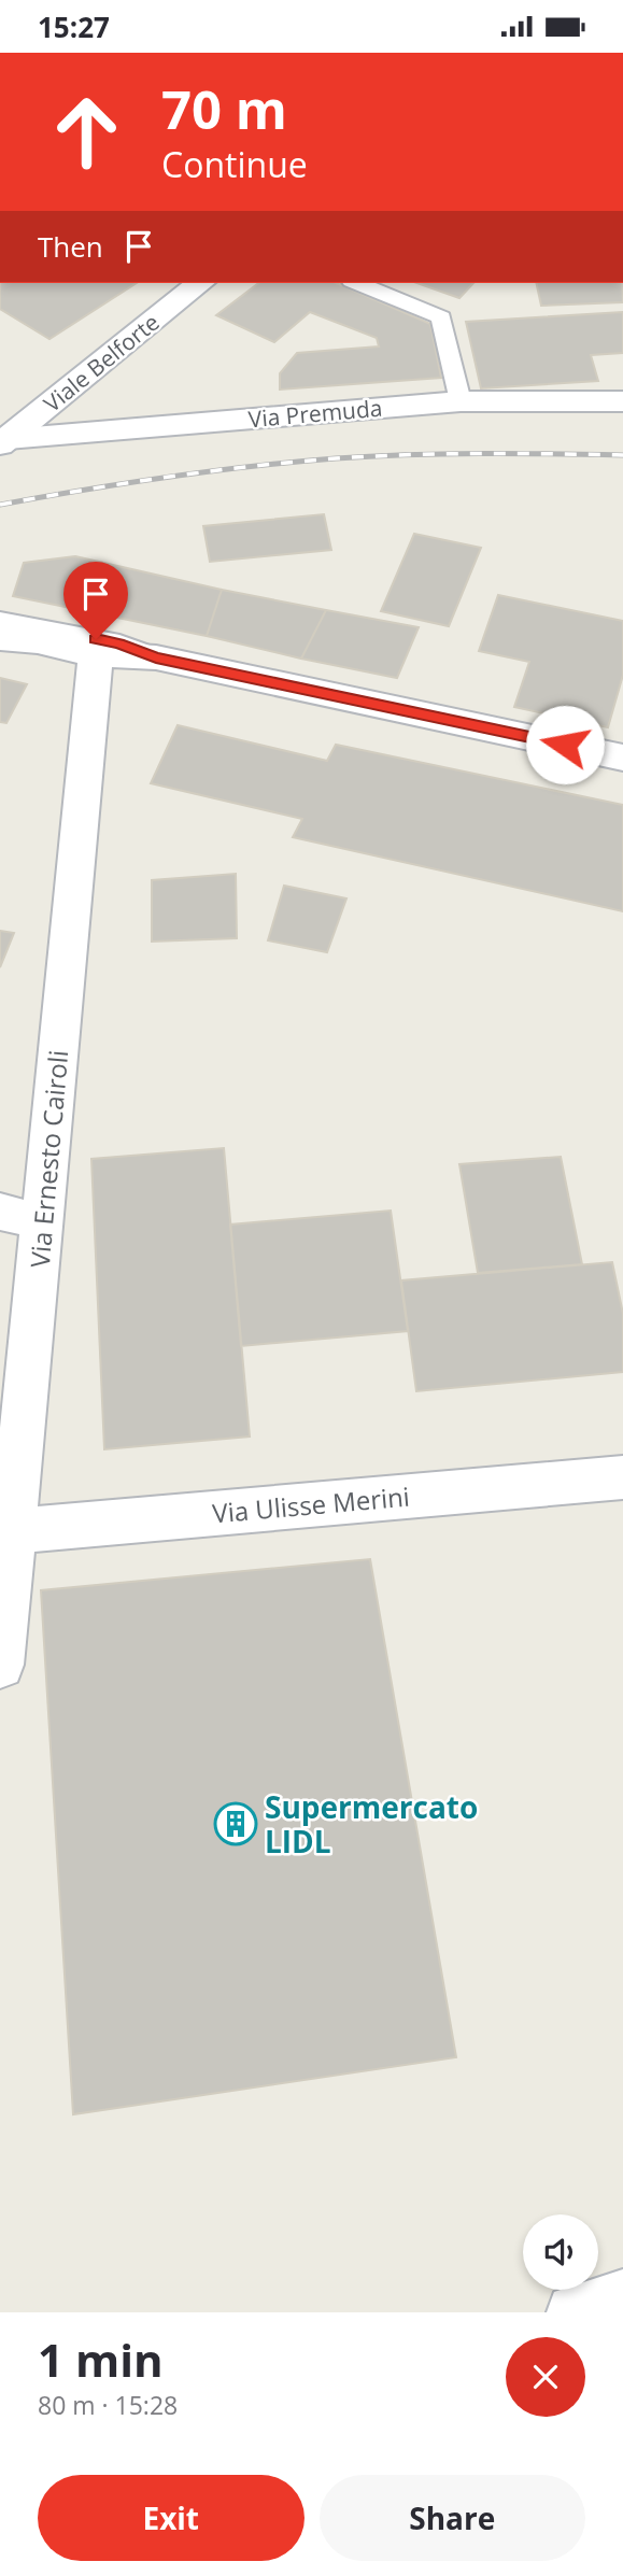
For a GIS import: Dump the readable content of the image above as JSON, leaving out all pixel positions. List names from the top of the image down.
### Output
{
  "streets": {
    "street": [
      "Viale Belforte",
      "Via Premuda",
      "Via Ernesto Cairoli",
      "Via Ulisse Merini"
    ]
  },
  "crossings": [
    ["Viale Belforte", "Via Premuda"],
    ["Via Ernesto Cairoli", "Via Ulisse Merini"]
  ],
  "places": {
    "building": ["Supermercato LIDL"]
  },
  "page": {
    "status": "15:27",
    "turn": ["70 m", "Continue"],
    "then": "Then",
    "heading": ["1 min", "80 m · 15:28"],
    "buttons": ["Exit", "Share"]
  }
}
